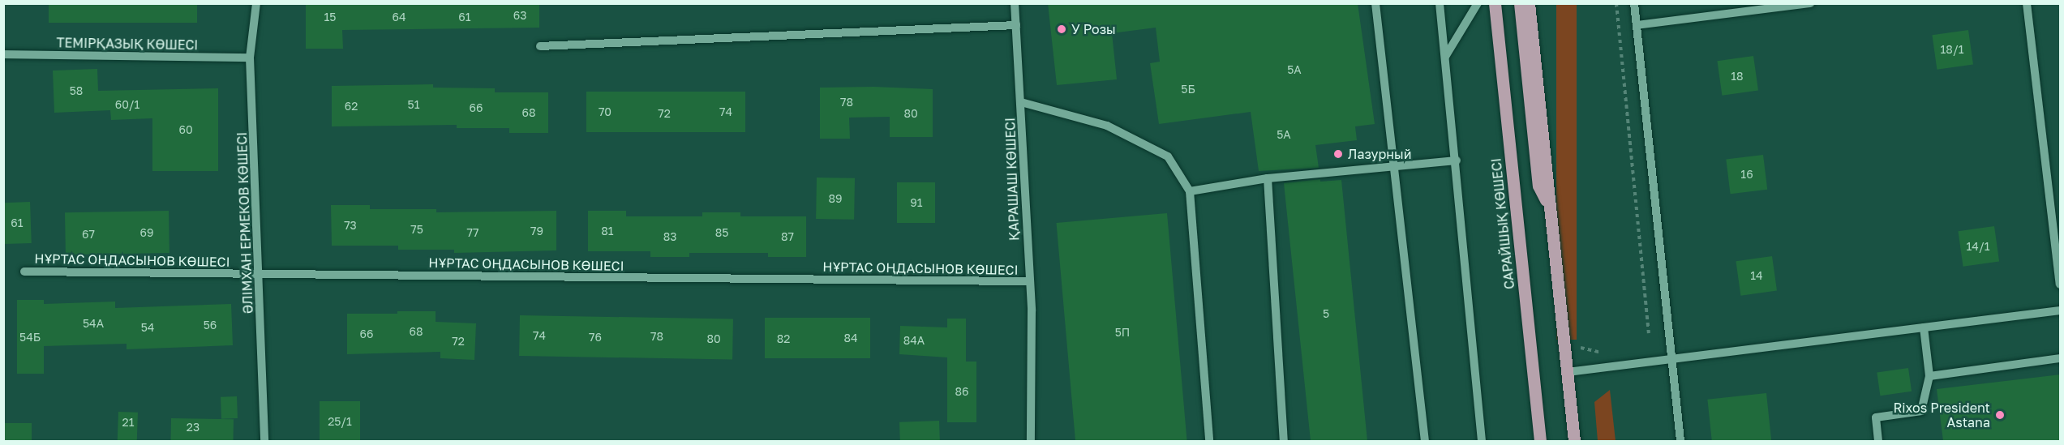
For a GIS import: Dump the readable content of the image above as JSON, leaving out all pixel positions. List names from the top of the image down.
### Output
{
  "streets": {
    "main road": ["САРАЙШЫҚ КӨШЕСІ"],
    "street": [
      "ТЕМІРҚАЗЫҚ КӨШЕСІ",
      "ҚАРАШАШ КӨШЕСІ",
      "ӘЛІМХАН ЕРМЕКОВ КӨШЕСІ",
      "НҰРТАС ОҢДАСЫНОВ КӨШЕСІ"
    ]
  },
  "crossings": [
    ["ТЕМІРҚАЗЫҚ КӨШЕСІ", "ӘЛІМХАН ЕРМЕКОВ КӨШЕСІ"],
    ["ҚАРАШАШ КӨШЕСІ", "НҰРТАС ОҢДАСЫНОВ КӨШЕСІ"],
    ["ӘЛІМХАН ЕРМЕКОВ КӨШЕСІ", "НҰРТАС ОҢДАСЫНОВ КӨШЕСІ"]
  ],
  "places": ["У Розы", "Лазурный", "Rixos President Astana"],
  "house_numbers": [
    "63",
    "15",
    "64",
    "61",
    "18/1",
    "5А",
    "18",
    "5Б",
    "58",
    "78",
    "60/1",
    "51",
    "62",
    "66",
    "70",
    "74",
    "68",
    "72",
    "80",
    "60",
    "5А",
    "16",
    "89",
    "91",
    "61",
    "73",
    "75",
    "79",
    "81",
    "69",
    "77",
    "85",
    "67",
    "83",
    "87",
    "14/1",
    "14",
    "5",
    "54А",
    "56",
    "54",
    "68",
    "5П",
    "66",
    "74",
    "78",
    "54Б",
    "76",
    "84",
    "80",
    "82",
    "84А",
    "72",
    "86",
    "25/1",
    "21",
    "23"
  ]
}
